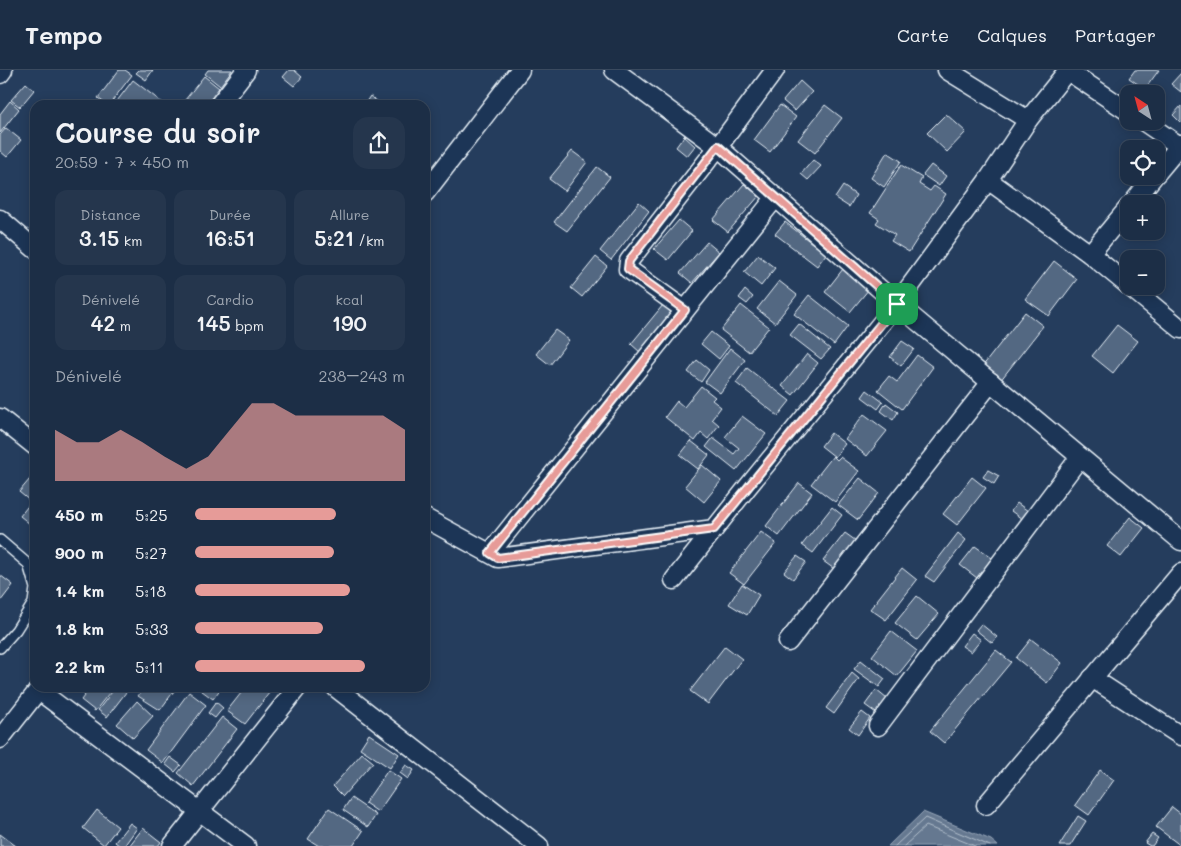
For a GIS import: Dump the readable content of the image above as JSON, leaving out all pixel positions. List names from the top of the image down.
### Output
{
  "north": "top left",
  "page": {
    "header": "Tempo",
    "nav": ["Carte", "Calques", "Partager"],
    "map_buttons": ["+", "−"],
    "heading": ["Course du soir", "20:59 · 7 × 450 m"],
    "stats": [
      ["Distance", "3.15 km"],
      ["Durée", "16:51"],
      ["Allure", "5:21 /km"],
      ["Dénivelé", "42 m"],
      ["Cardio", "145 bpm"],
      ["kcal", "190"]
    ],
    "chart": ["Dénivelé", "238–243 m"],
    "list": [
      {
        "name": "450 m",
        "note": "5:25"
      },
      {
        "name": "900 m",
        "note": "5:27"
      },
      {
        "name": "1.4 km",
        "note": "5:18"
      },
      {
        "name": "1.8 km",
        "note": "5:33"
      },
      {
        "name": "2.2 km",
        "note": "5:11"
      }
    ]
  }
}
